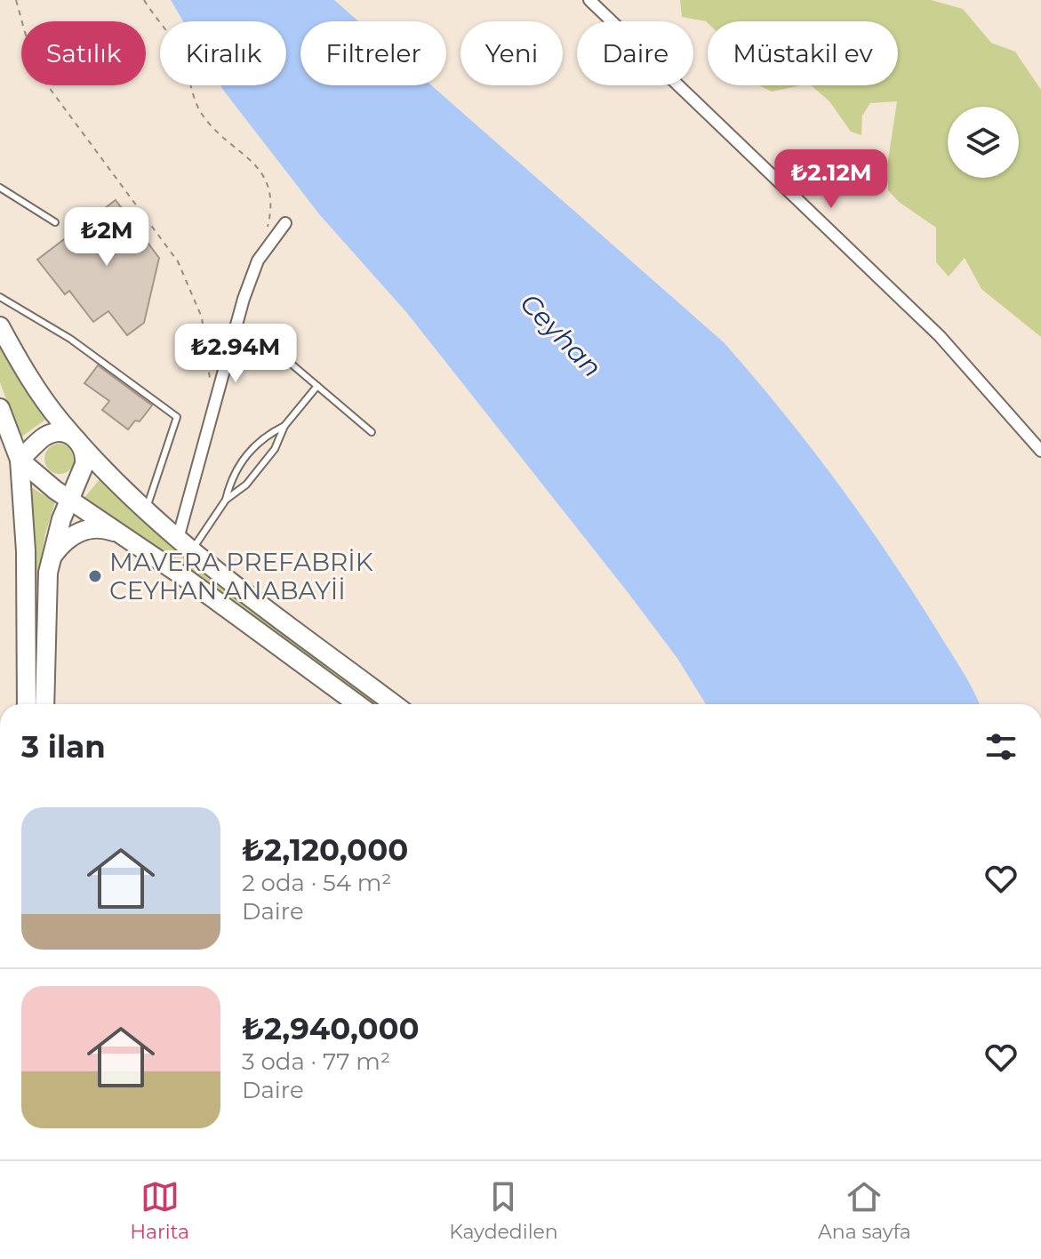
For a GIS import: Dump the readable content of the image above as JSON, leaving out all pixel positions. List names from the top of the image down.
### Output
{
  "water": ["Ceyhan"],
  "places": ["MAVERA PREFABRİK CEYHAN ANABAYİİ"],
  "page": {
    "chip": [
      "Satılık",
      "Kiralık",
      "Filtreler",
      "Yeni",
      "Daire",
      "Müstakil ev"
    ],
    "price": ["₺2.12M", "₺2M", "₺2.94M"],
    "heading": "3 ilan",
    "list": [
      {
        "name": "₺2,120,000",
        "note": "2 oda · 54 m² · Daire"
      },
      {
        "name": "₺2,940,000",
        "note": "3 oda · 77 m² · Daire"
      }
    ],
    "tabs": ["Harita", "Kaydedilen", "Ana sayfa"]
  }
}
